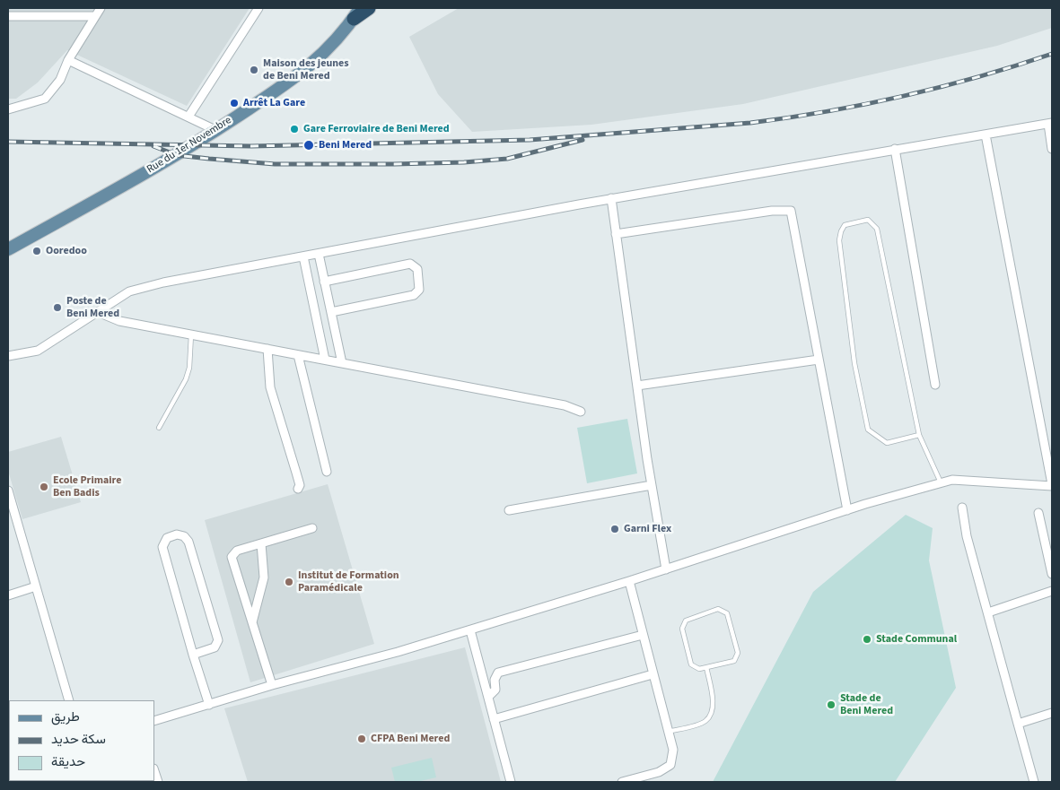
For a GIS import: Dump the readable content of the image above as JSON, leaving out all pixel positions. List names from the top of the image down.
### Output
{
  "streets": {
    "main road": ["Rue du 1er Novembre"]
  },
  "places": [
    "Maison des jeunes de Beni Mered",
    "Arrêt La Gare",
    "Gare Ferroviaire de Beni Mered",
    "Beni Mered",
    "Ooredoo",
    "Poste de Beni Mered",
    "Ecole Primaire Ben Badis",
    "Garni Flex",
    "Institut de Formation Paramédicale",
    "Stade Communal",
    "Stade de Beni Mered",
    "CFPA Beni Mered"
  ],
  "legend": ["طريق", "سكة حديد", "حديقة"]
}
